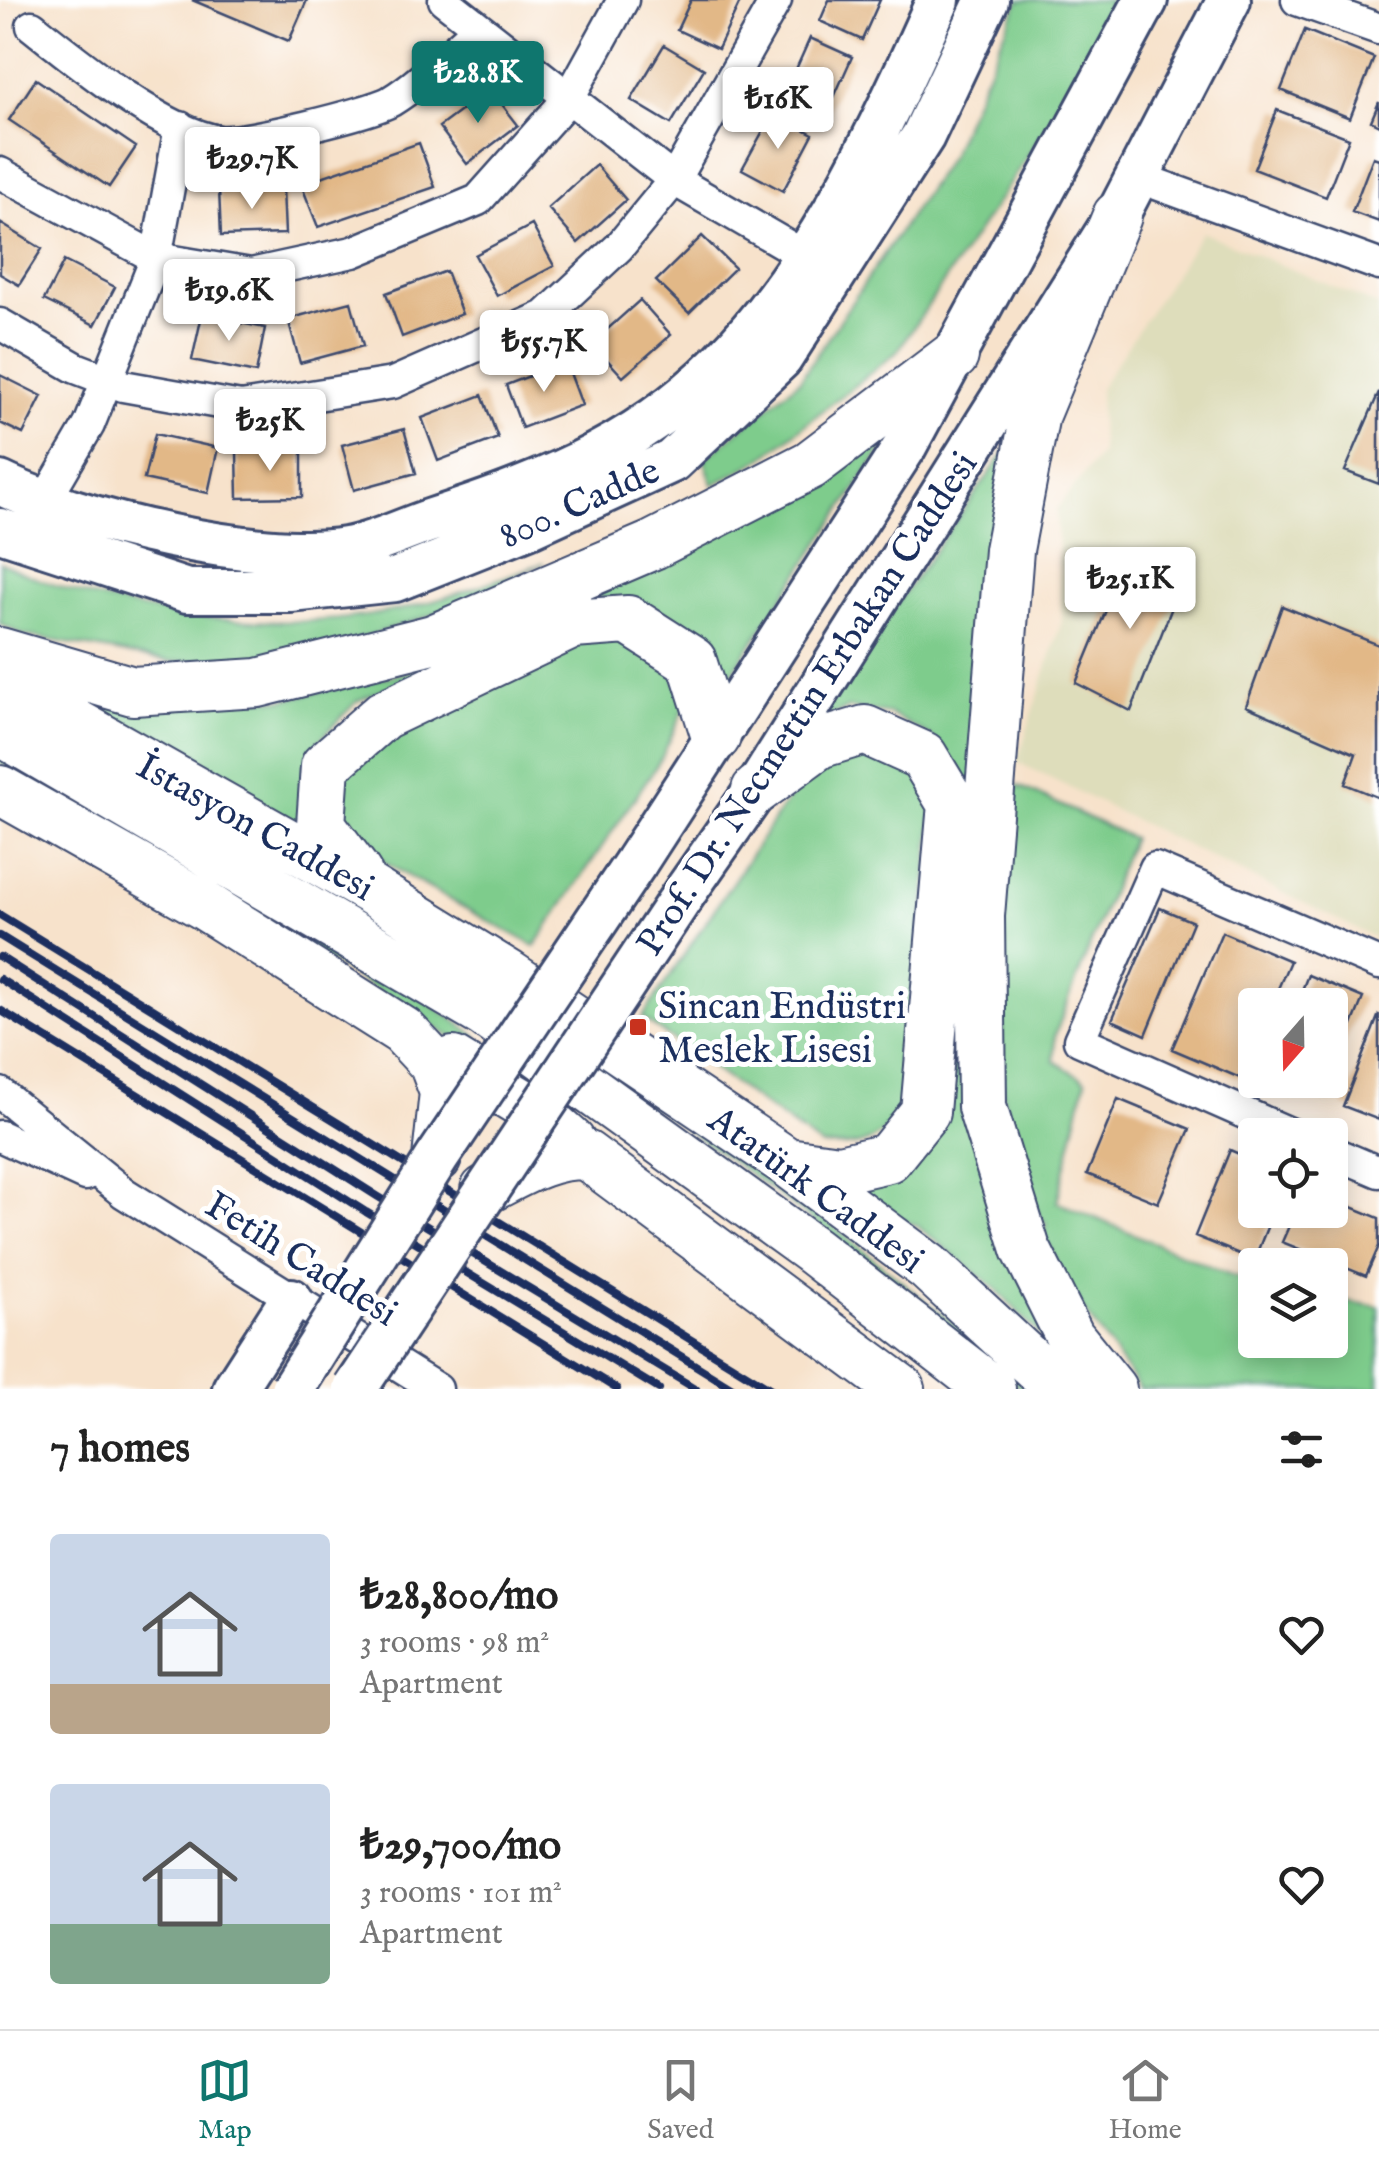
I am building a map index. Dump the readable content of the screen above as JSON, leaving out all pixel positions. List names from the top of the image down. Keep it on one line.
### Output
{"streets":{"main road":["800. Cadde","Prof. Dr. Necmettin Erbakan Caddesi","İstasyon Caddesi","Atatürk Caddesi"],"street":["Fetih Caddesi"]},"crossings":[["İstasyon Caddesi","Atatürk Caddesi"]],"places":{"transit":["Sincan Endüstri Meslek Lisesi"]},"north":"bottom","page":{"price":["₺28.8K","₺16K","₺29.7K","₺19.6K","₺55.7K","₺25K","₺25.1K"],"heading":"7 homes","list":[{"name":"₺28,800/mo","note":"3 rooms · 98 m² · Apartment"},{"name":"₺29,700/mo","note":"3 rooms · 101 m² · Apartment"}],"tabs":["Map","Saved","Home"]}}
